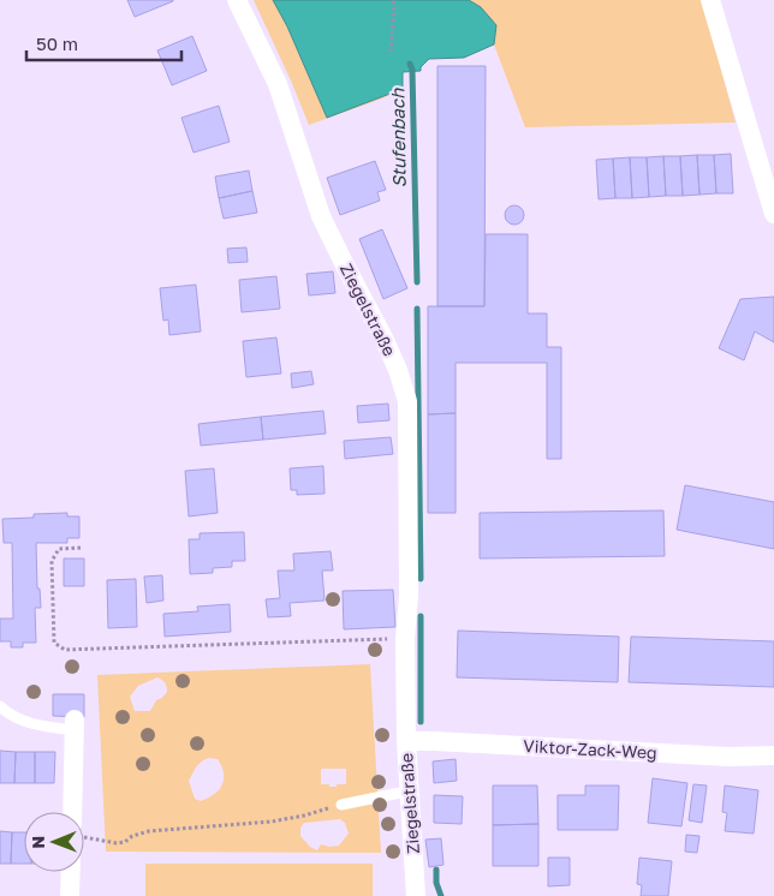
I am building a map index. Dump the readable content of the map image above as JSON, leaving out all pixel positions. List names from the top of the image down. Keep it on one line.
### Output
{"streets":{"street":["Ziegelstraße","Viktor-Zack-Weg"]},"crossings":[["Ziegelstraße","Viktor-Zack-Weg"]],"water":["Stufenbach"],"scale_bar":"50 m","north":"left"}
